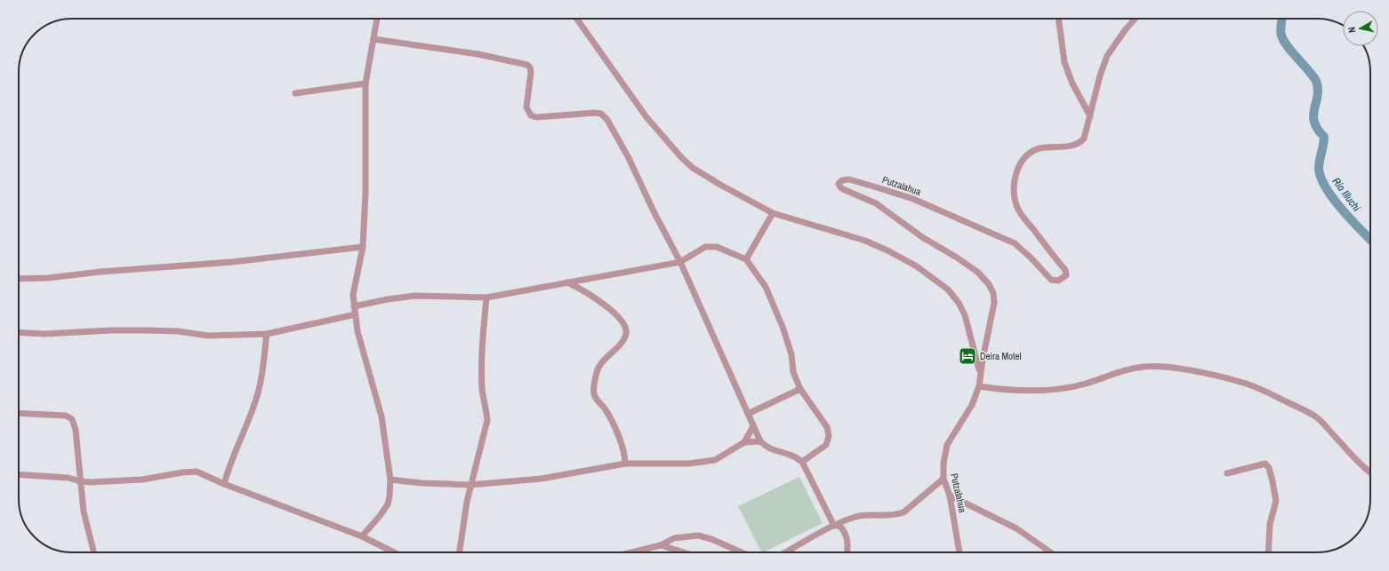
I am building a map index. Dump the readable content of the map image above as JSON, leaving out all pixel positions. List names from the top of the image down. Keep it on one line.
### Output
{"streets":{"street":["Putzalahua"]},"water":["Río Illuchi"],"places":{"hotel":["Deira Motel"]},"north":"left"}
